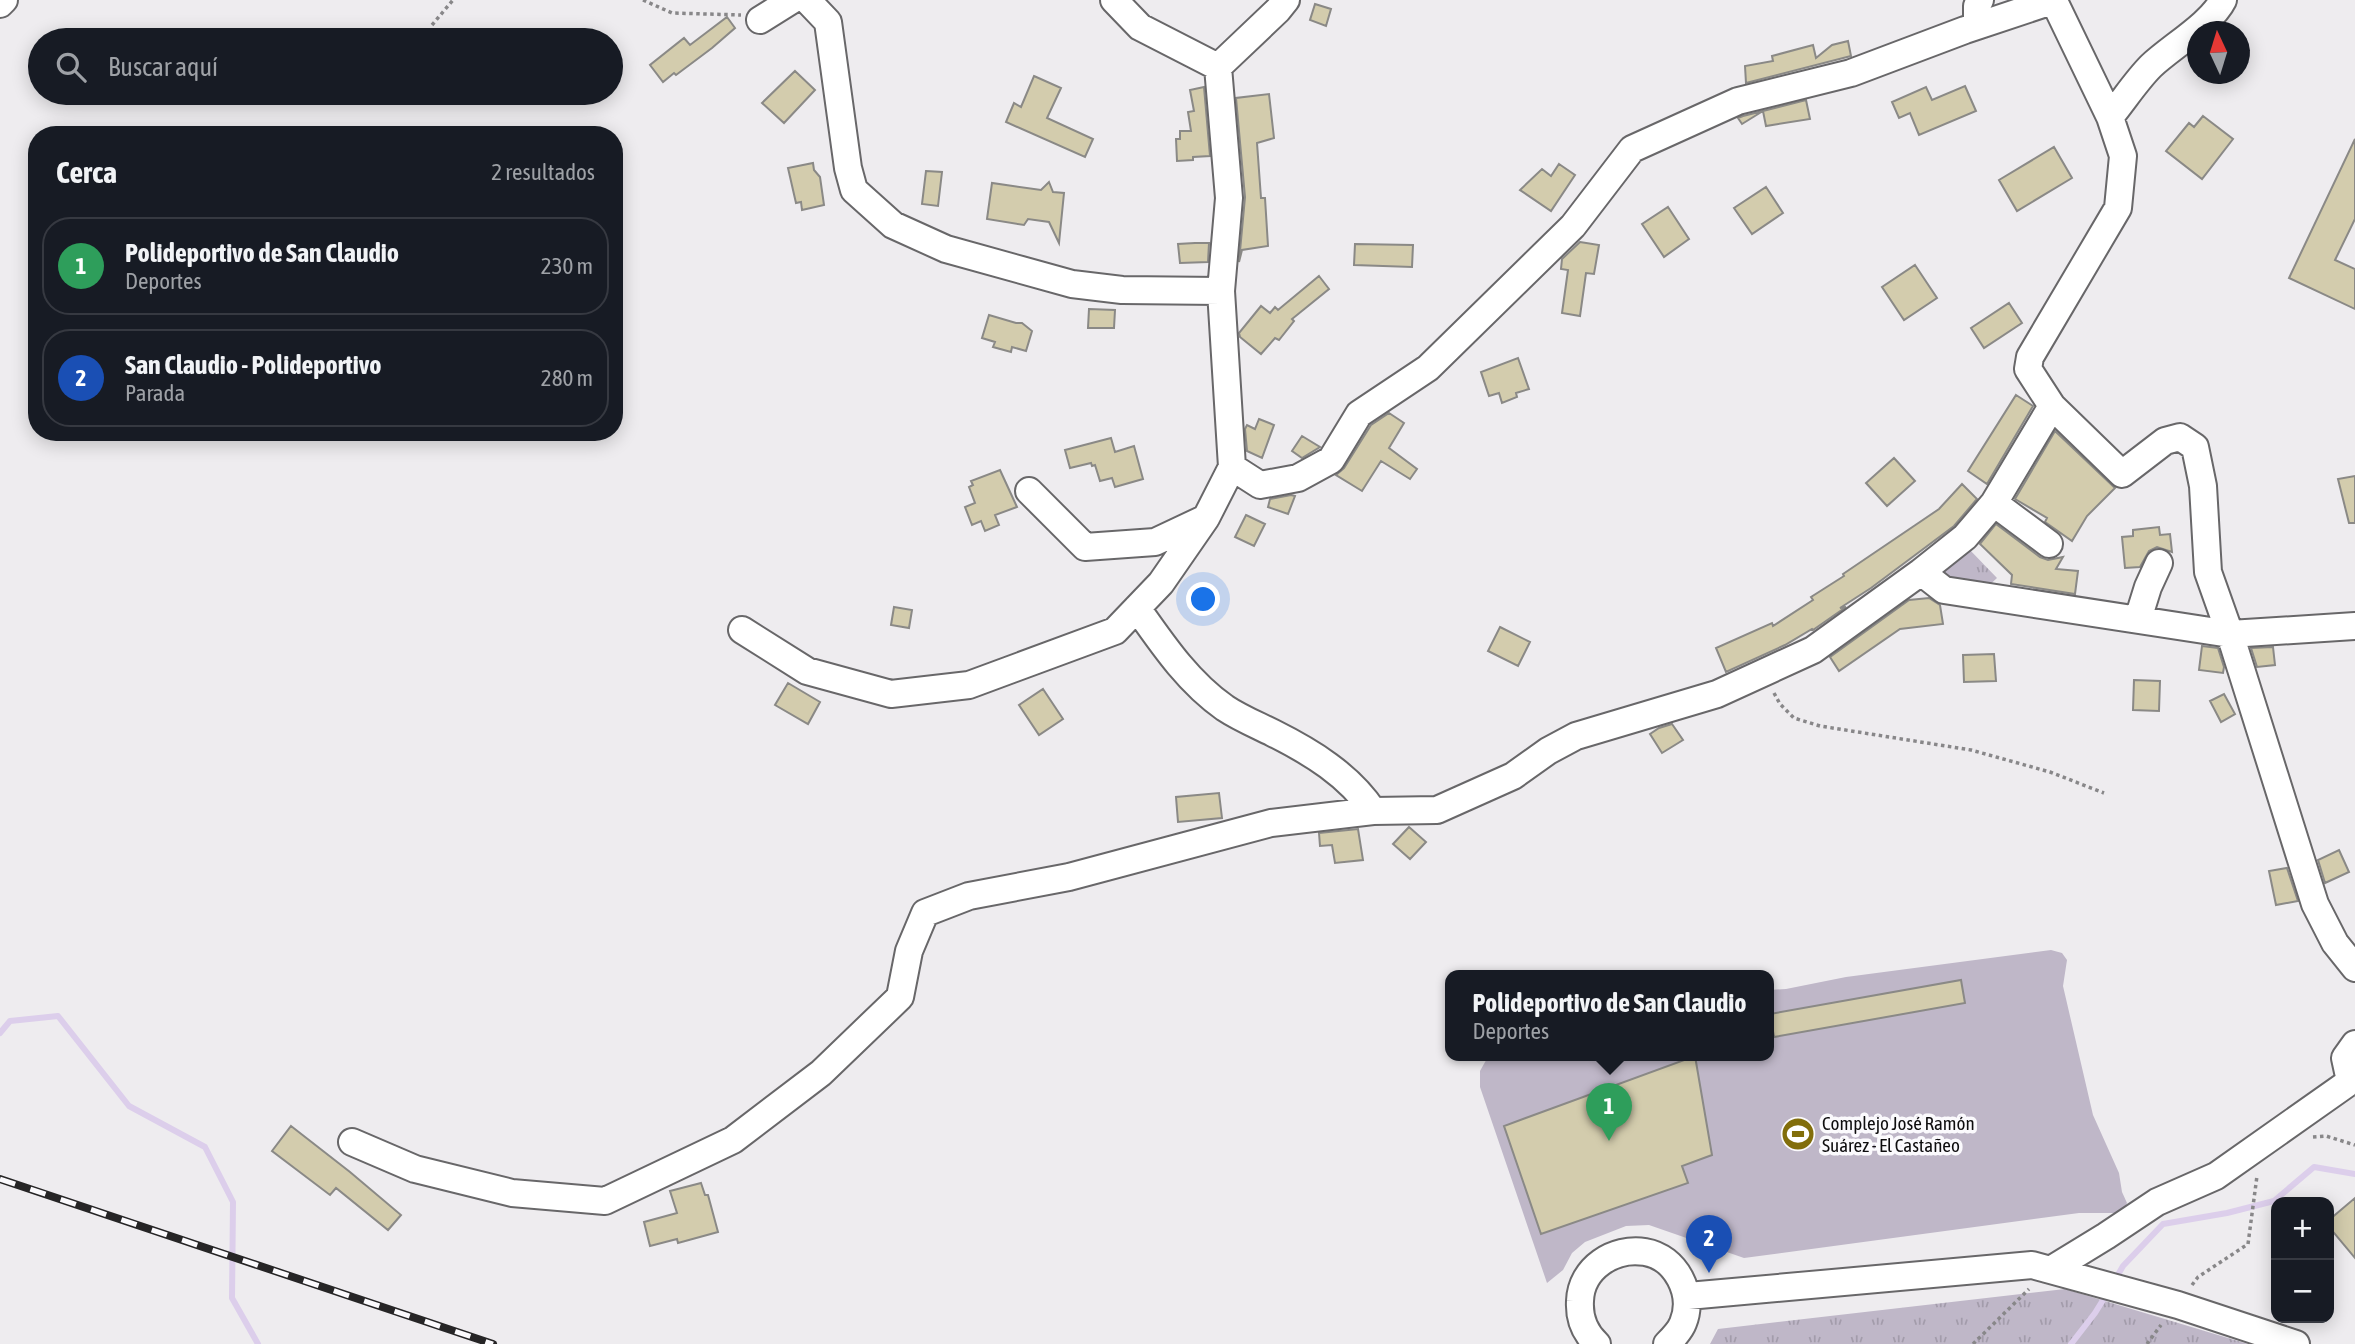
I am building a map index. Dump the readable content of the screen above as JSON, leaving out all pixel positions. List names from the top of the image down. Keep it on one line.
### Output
{"places":{"sports":["Complejo José Ramón Suárez - El Castañeo"]},"north":"top","page":{"search":"Buscar aquí","heading":["Cerca","2 resultados"],"list":[{"mark":"1","name":"Polideportivo de San Claudio","note":"Deportes","value":"230 m"},{"mark":"2","name":"San Claudio - Polideportivo","note":"Parada","value":"280 m"}],"popup":["Polideportivo de San Claudio","Deportes"],"pins":["1","2"],"map_buttons":["+","−"]}}
